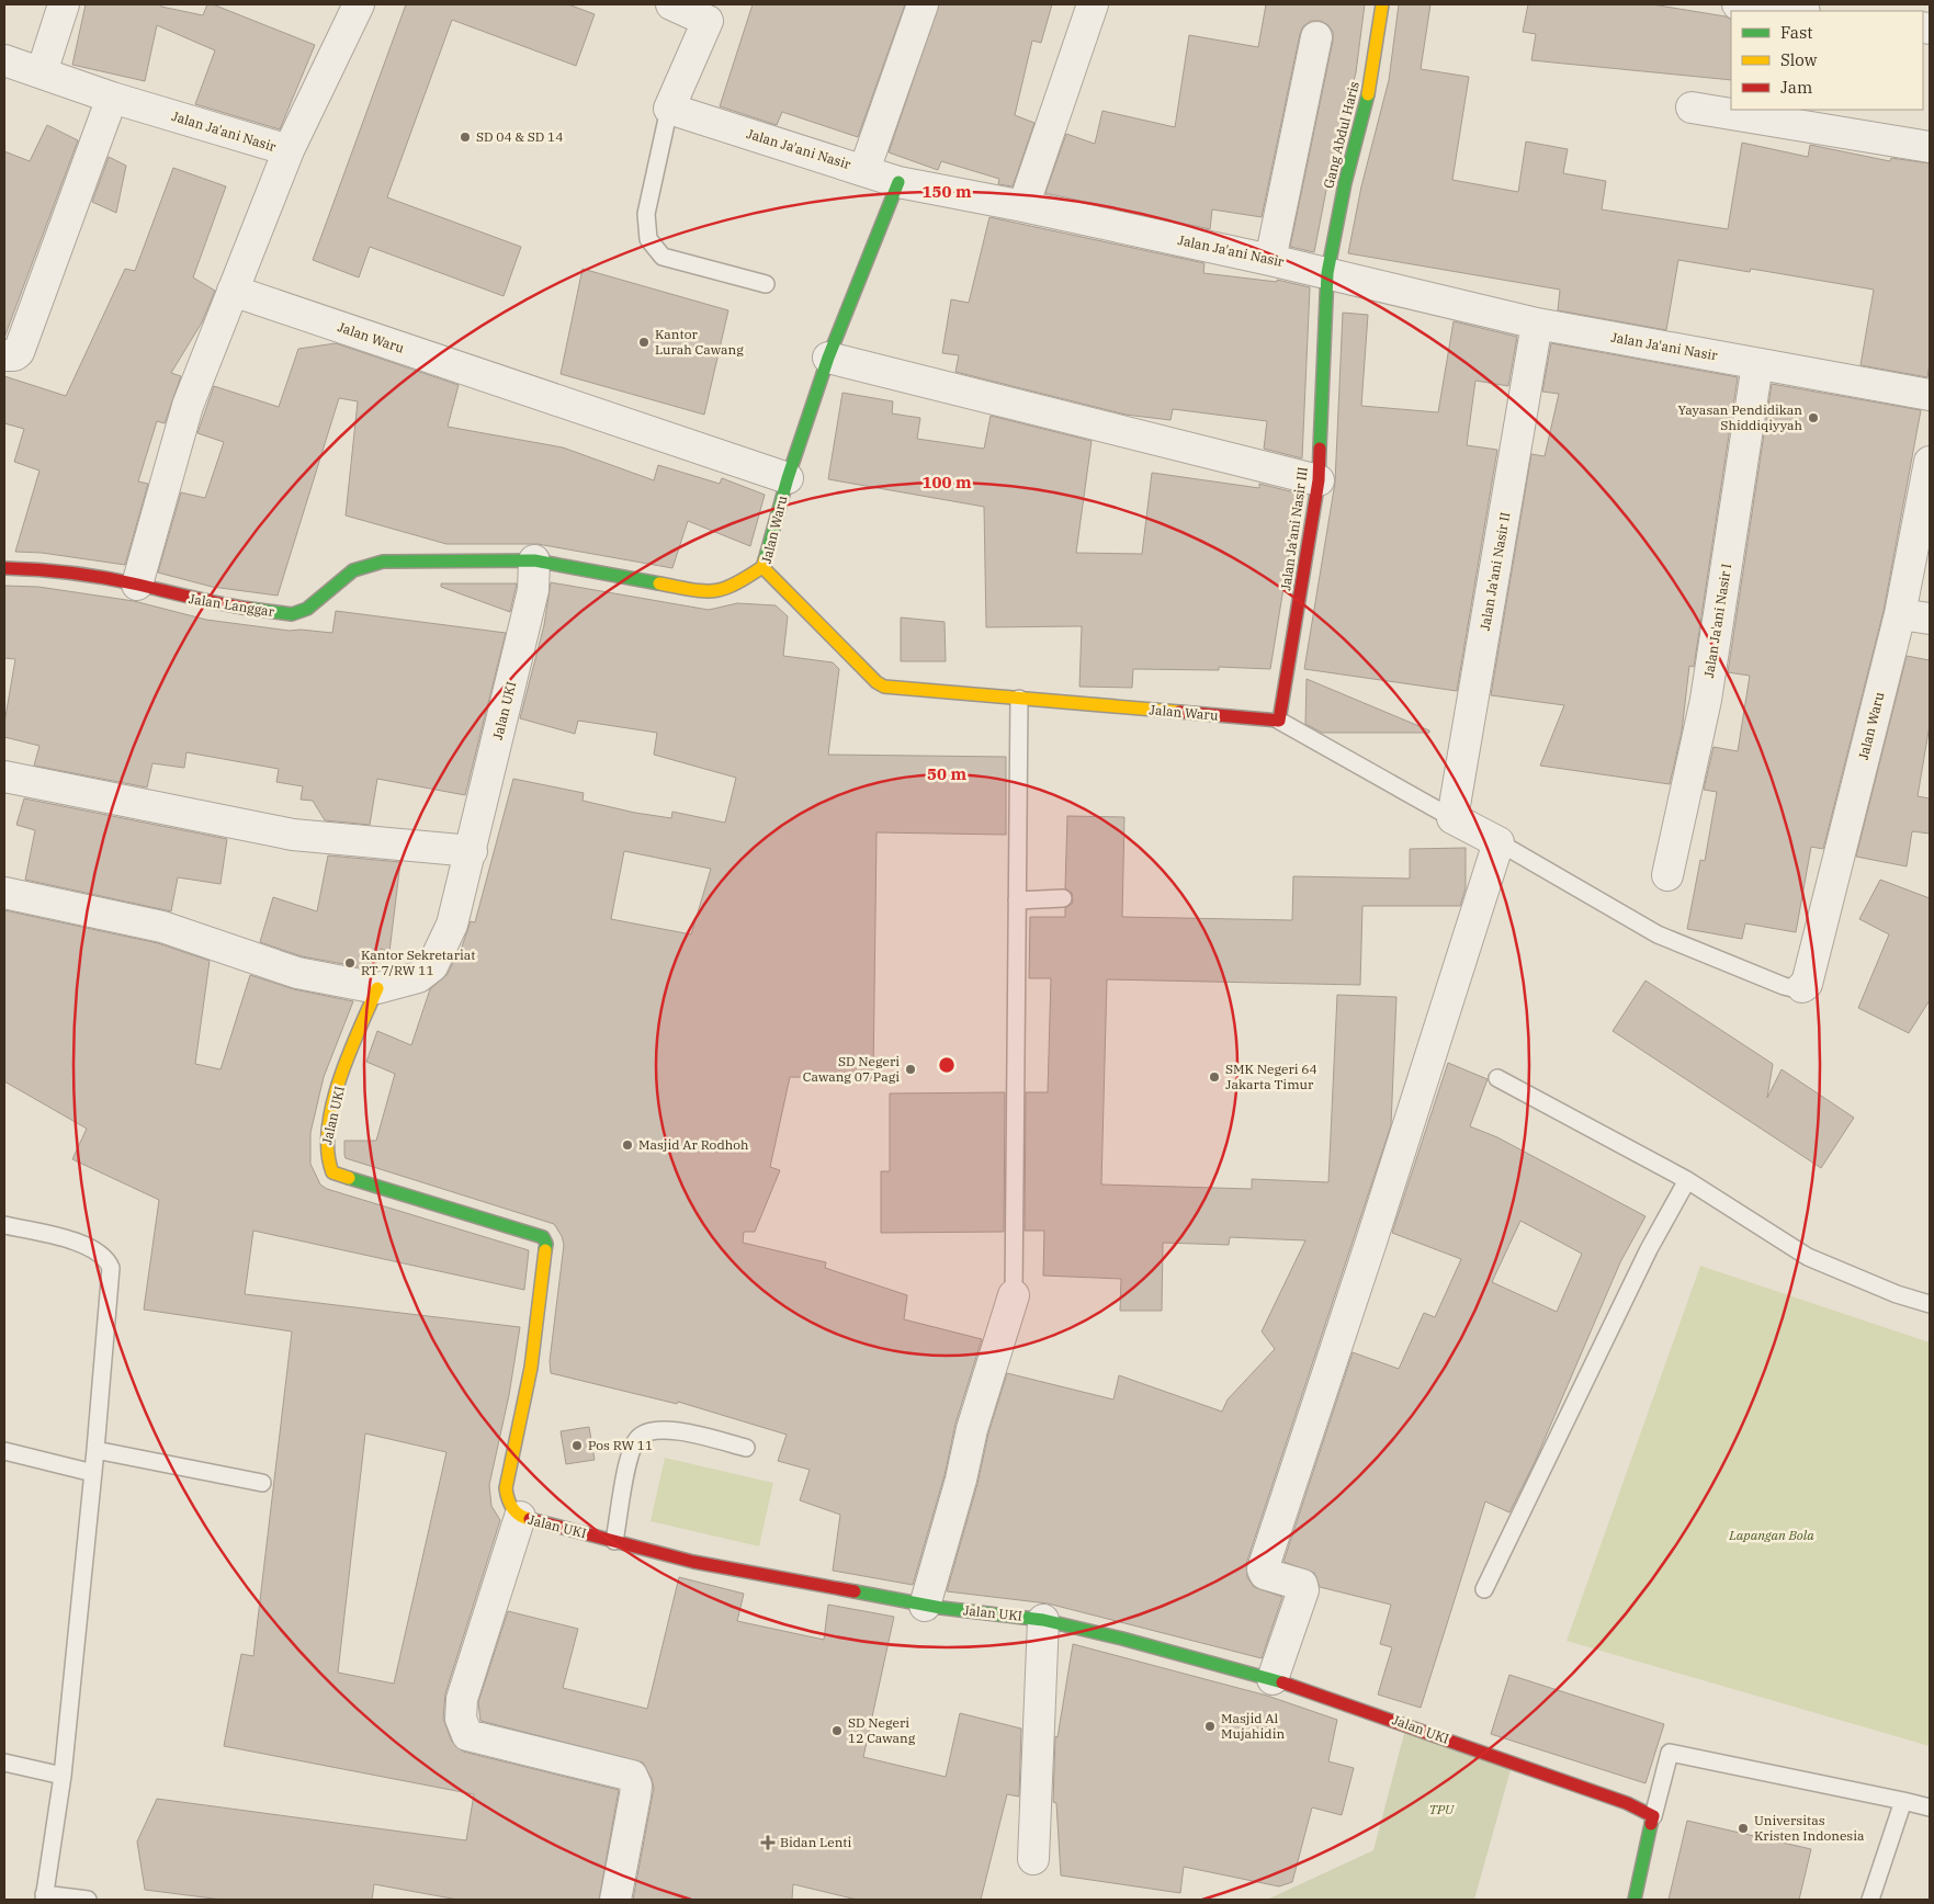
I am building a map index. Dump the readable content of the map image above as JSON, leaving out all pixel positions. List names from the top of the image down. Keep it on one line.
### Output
{"streets":{"street":["Jalan Ja'ani Nasir","Gang Abdul Haris","Jalan Waru","Jalan Ja'ani Nasir III","Jalan Ja'ani Nasir II","Jalan Langgar","Jalan Ja'ani Nasir I","Jalan UKI"]},"crossings":[["Jalan Ja'ani Nasir","Gang Abdul Haris"],["Jalan Ja'ani Nasir","Jalan Ja'ani Nasir III"],["Jalan Ja'ani Nasir","Jalan Ja'ani Nasir II"],["Jalan Ja'ani Nasir","Jalan Ja'ani Nasir I"],["Gang Abdul Haris","Jalan Ja'ani Nasir III"],["Jalan Waru","Jalan Ja'ani Nasir III"],["Jalan Waru","Jalan Langgar"],["Jalan Langgar","Jalan UKI"]],"parks":["Lapangan Bola","TPU"],"places":{"other":["SD 04 & SD 14","Kantor Lurah Cawang","Yayasan Pendidikan Shiddiqiyyah","Kantor Sekretariat RT 7/RW 11","SD Negeri Cawang 07 Pagi","SMK Negeri 64 Jakarta Timur","Masjid Ar Rodhoh","Pos RW 11","Masjid Al Mujahidin","SD Negeri 12 Cawang","Universitas Kristen Indonesia"],"health":["Bidan Lenti"]},"legend":["Fast","Slow","Jam"],"rings":["150 m","100 m","50 m"]}
